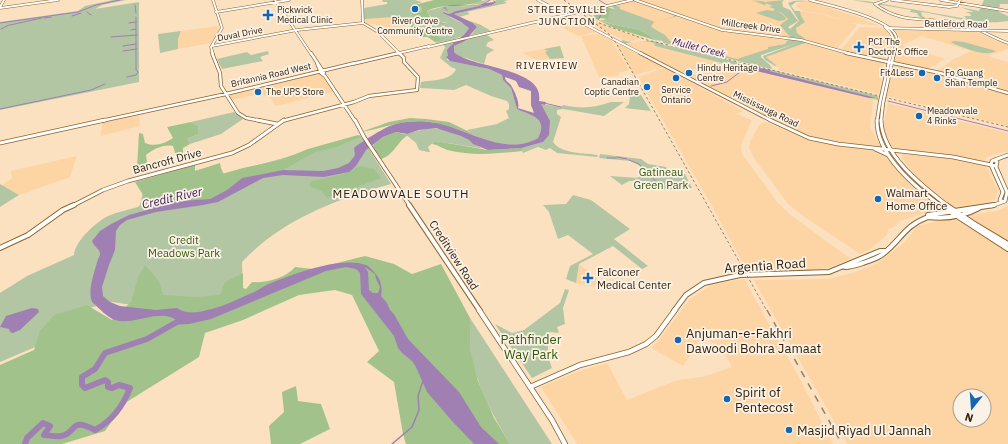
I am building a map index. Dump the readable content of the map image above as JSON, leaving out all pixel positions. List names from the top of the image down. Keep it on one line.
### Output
{"streets":{"main road":["Battleford Road","Millcreek Drive","Duval Drive","Britannia Road West","Mississauga Road","Bancroft Drive","Creditview Road","Argentia Road"]},"crossings":[["Duval Drive","Creditview Road"],["Britannia Road West","Mississauga Road"],["Britannia Road West","Bancroft Drive"],["Britannia Road West","Creditview Road"],["Bancroft Drive","Creditview Road"],["Creditview Road","Argentia Road"]],"districts":["STREETSVILLE JUNCTION","RIVERVIEW","MEADOWVALE SOUTH"],"water":["Mullet Creek","Credit River"],"parks":["Gatineau Green Park","Credit Meadows Park","Pathfinder Way Park"],"places":{"other":["River Grove Community Centre","Hindu Heritage Centre","Fit4Less","Service Ontario","Fo Guang Shan Temple","Canadian Coptic Centre","The UPS Store","Meadowvale 4 Rinks","Walmart Home Office","Anjuman-e-Fakhri Dawoodi Bohra Jamaat","Spirit of Pentecost","Masjid Riyad Ul Jannah"],"health":["Pickwick Medical Clinic","PCI The Doctor's Office","Falconer Medical Center"]},"north":"bottom"}
